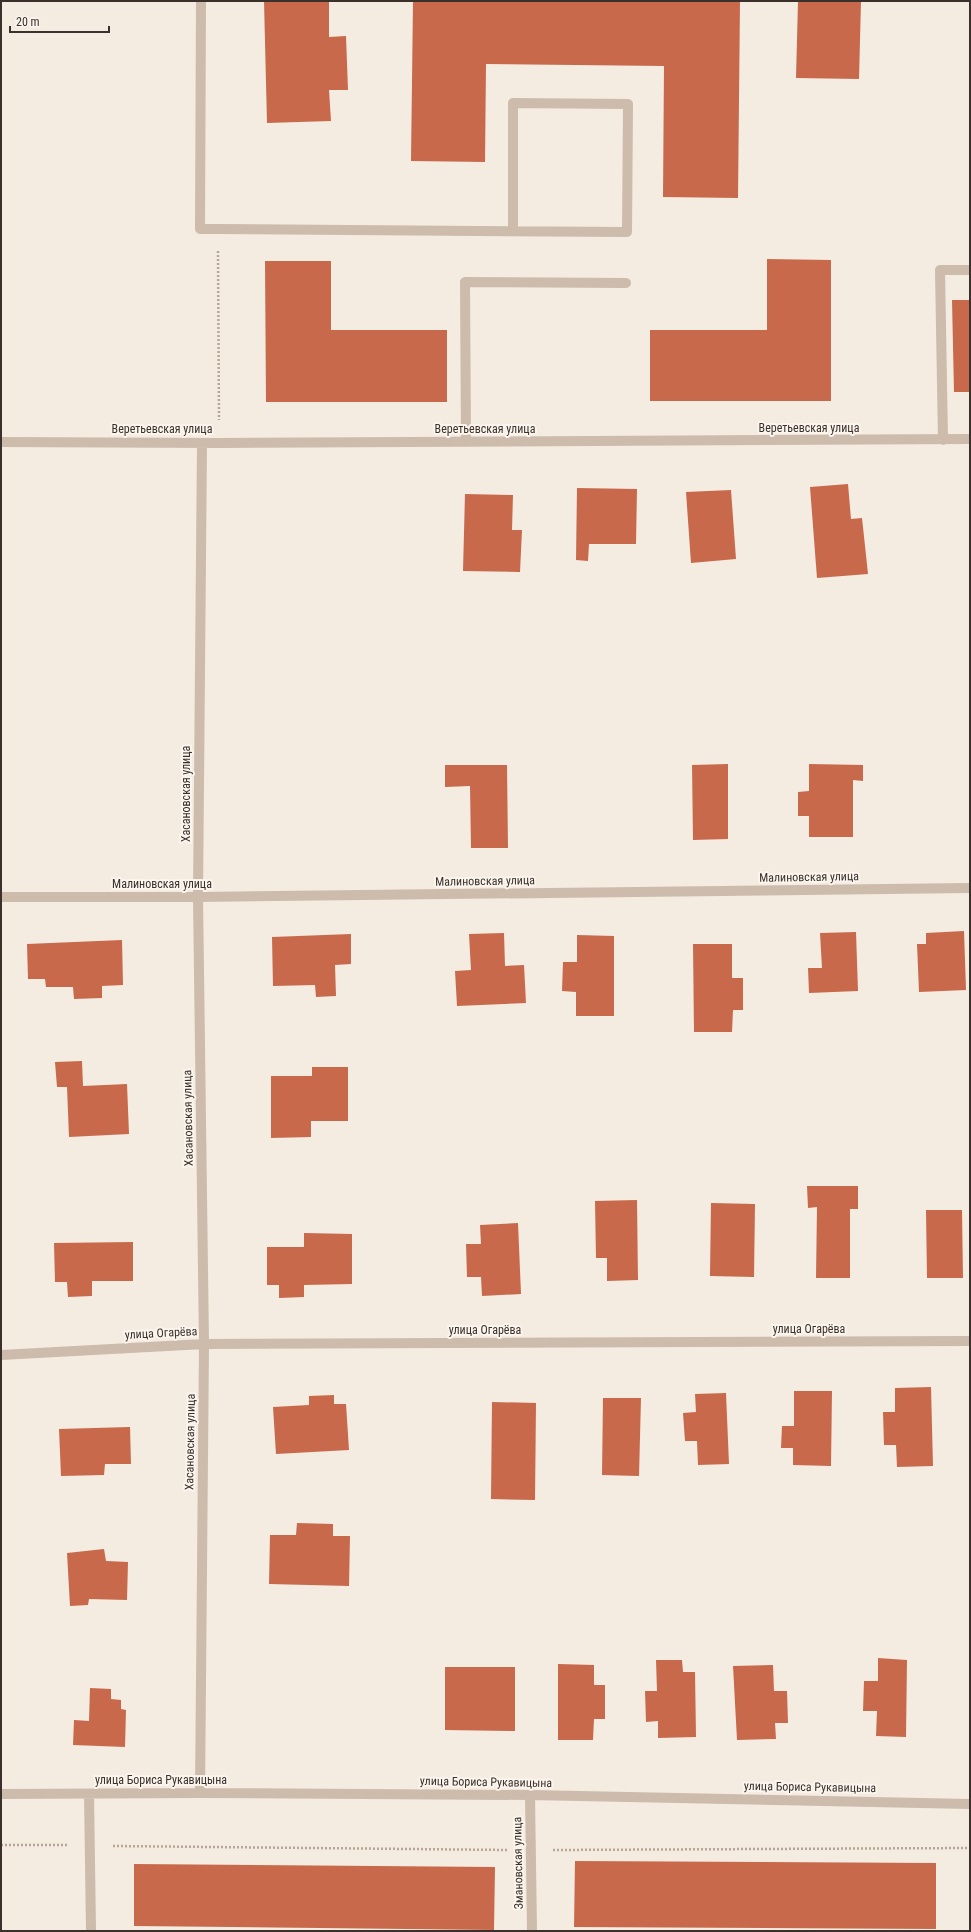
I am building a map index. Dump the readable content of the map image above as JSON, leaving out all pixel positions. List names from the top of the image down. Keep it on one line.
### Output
{"streets":{"street":["Веретьевская улица","Хасановская улица","Малиновская улица","улица Огарёва","улица Бориса Рукавицына","Змановская улица"]},"crossings":[["Веретьевская улица","Хасановская улица"],["Хасановская улица","Малиновская улица"],["Хасановская улица","улица Огарёва"],["Хасановская улица","улица Бориса Рукавицына"],["улица Бориса Рукавицына","Змановская улица"]],"scale_bar":"20 m"}
